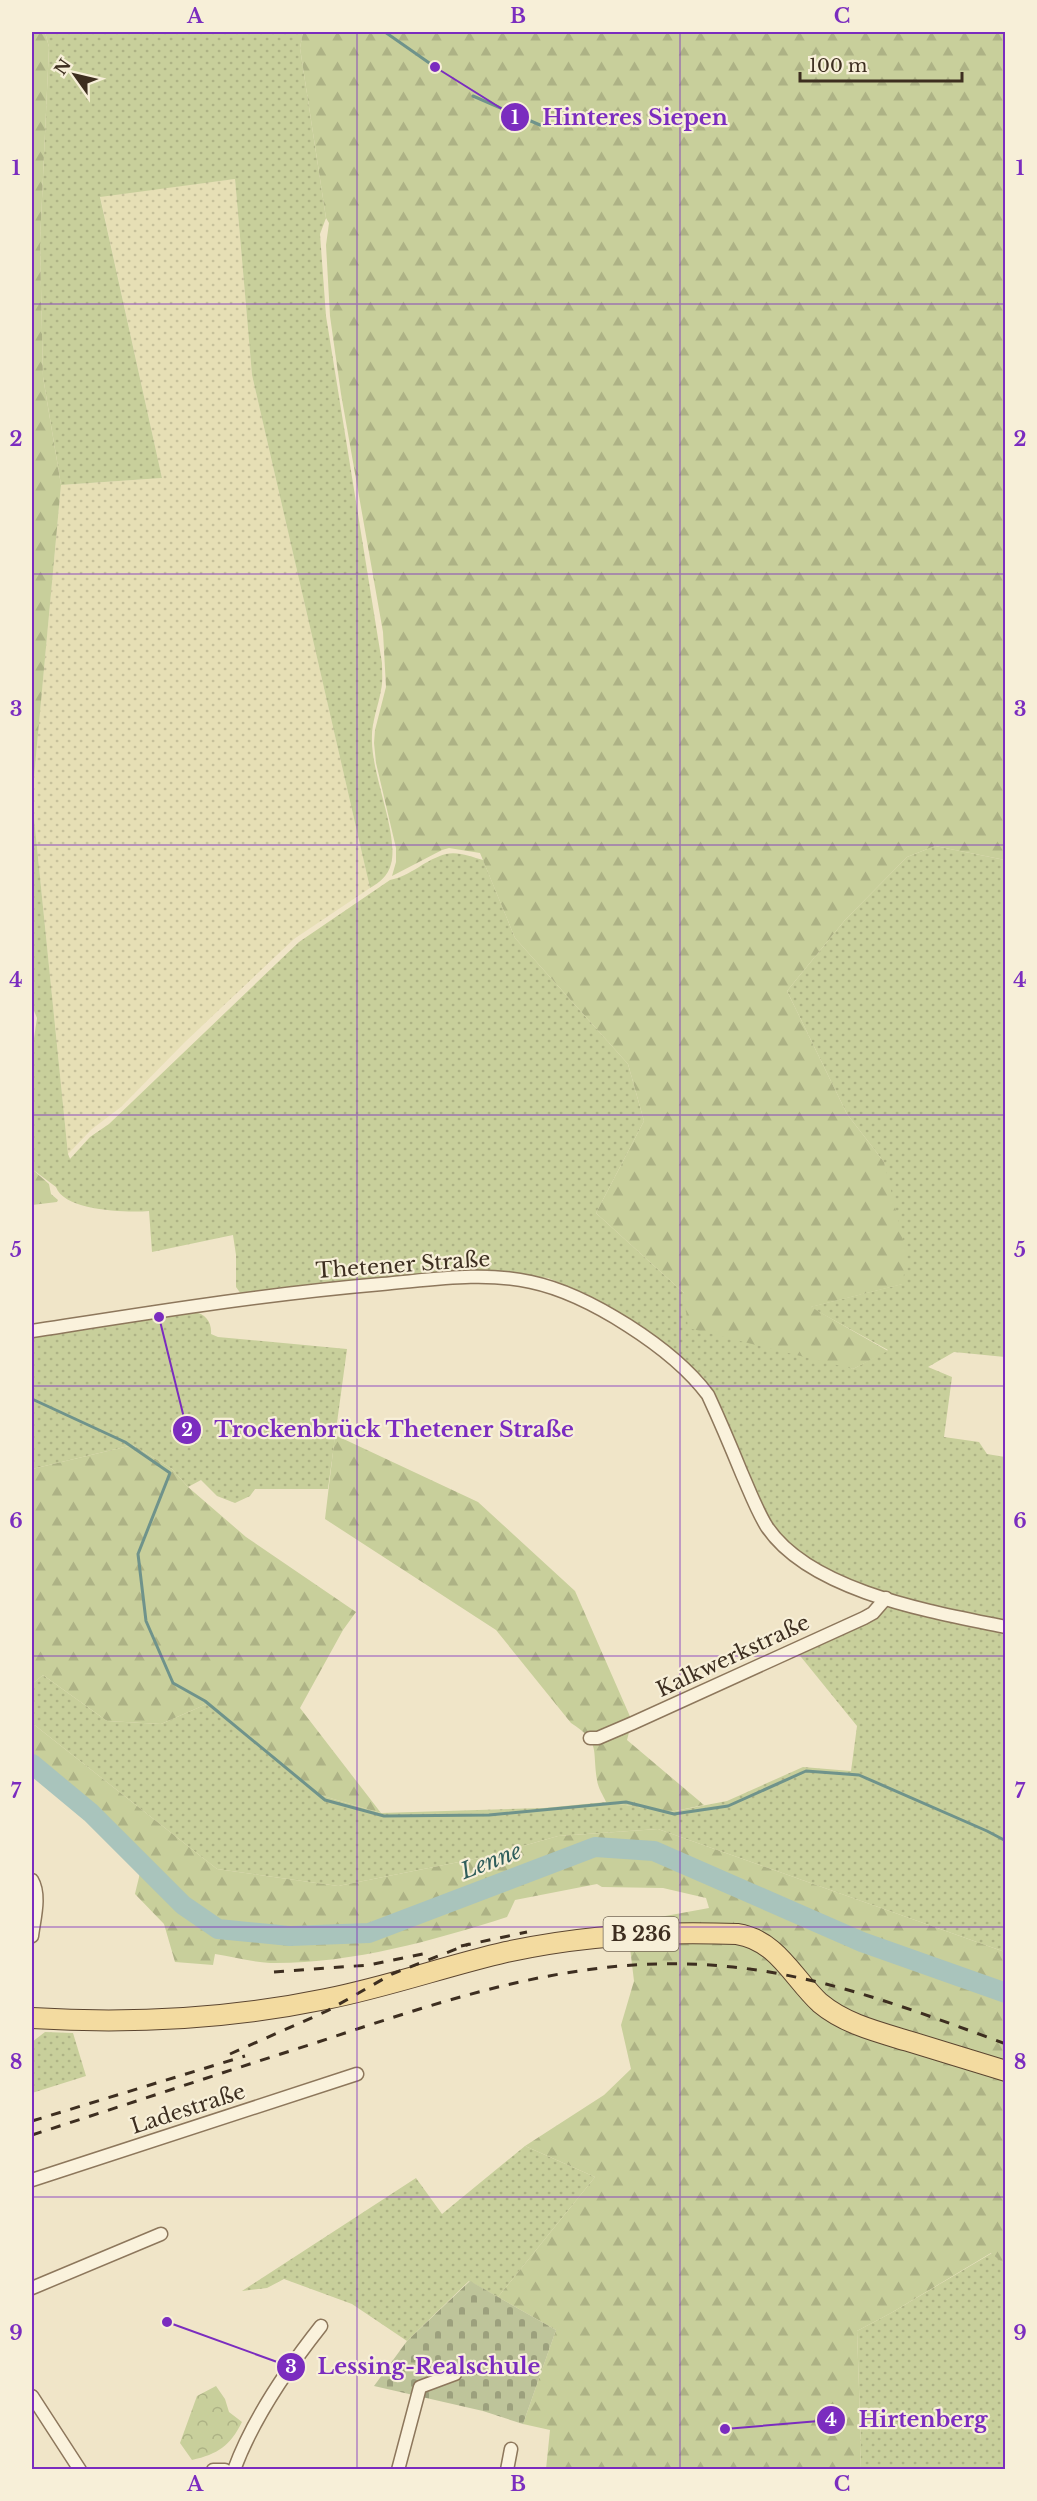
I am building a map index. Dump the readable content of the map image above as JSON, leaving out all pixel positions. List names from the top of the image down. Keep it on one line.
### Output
{"streets":{"main road":["B 236"],"street":["Thetener Straße","Kalkwerkstraße","Ladestraße"]},"crossings":[["Thetener Straße","Kalkwerkstraße"]],"water":["Lenne"],"places":["Hinteres Siepen","Trockenbrück Thetener Straße","Lessing-Realschule","Hirtenberg"],"scale_bar":"100 m","north":"top left","grid":{"columns":["A","B","C"],"rows":["1","2","3","4","5","6","7","8","9"]}}
